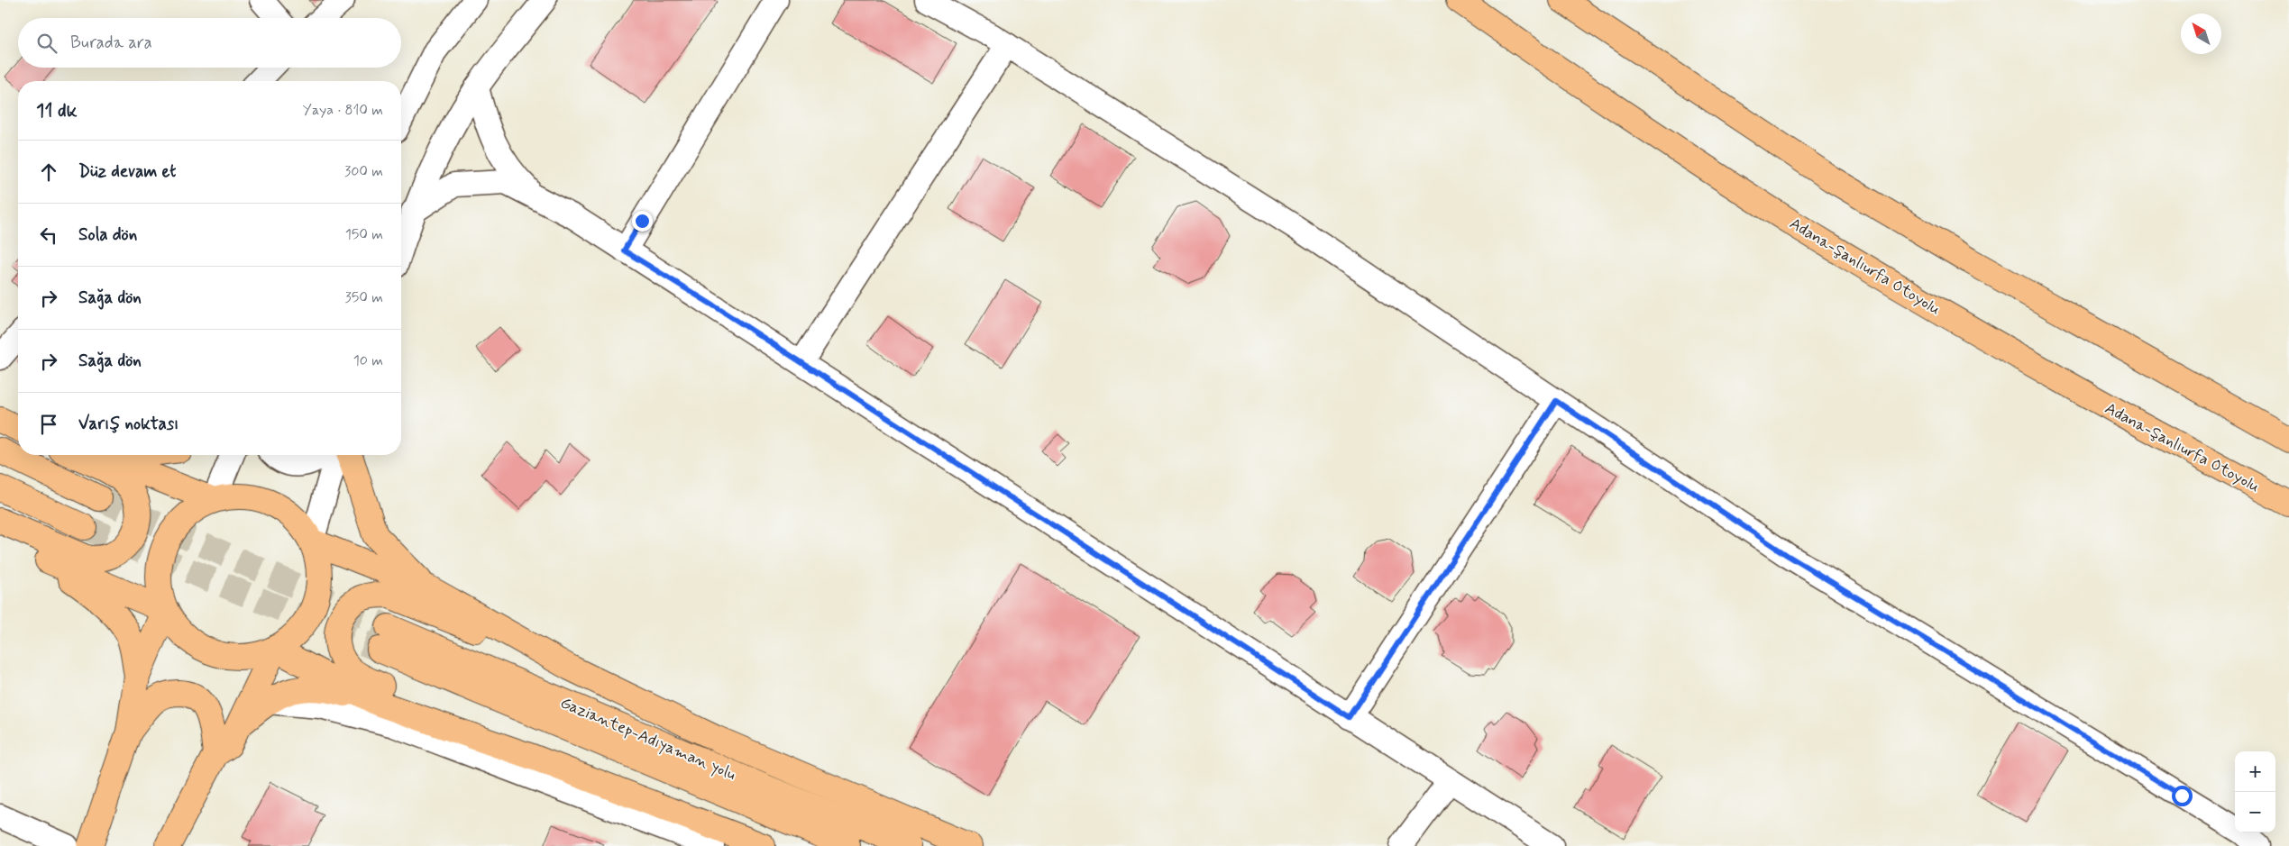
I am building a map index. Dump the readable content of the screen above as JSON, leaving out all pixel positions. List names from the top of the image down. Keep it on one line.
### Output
{"streets":{"main road":["Adana-Şanlıurfa Otoyolu","Gaziantep-Adıyaman yolu"]},"north":"top left","page":{"search":"Burada ara","heading":["11 dk","Yaya · 810 m"],"list":[["Düz devam et","300 m"],["Sola dön","150 m"],["Sağa dön","350 m"],["Sağa dön","10 m"],"Varış noktası"],"map_buttons":["+","−"]}}
